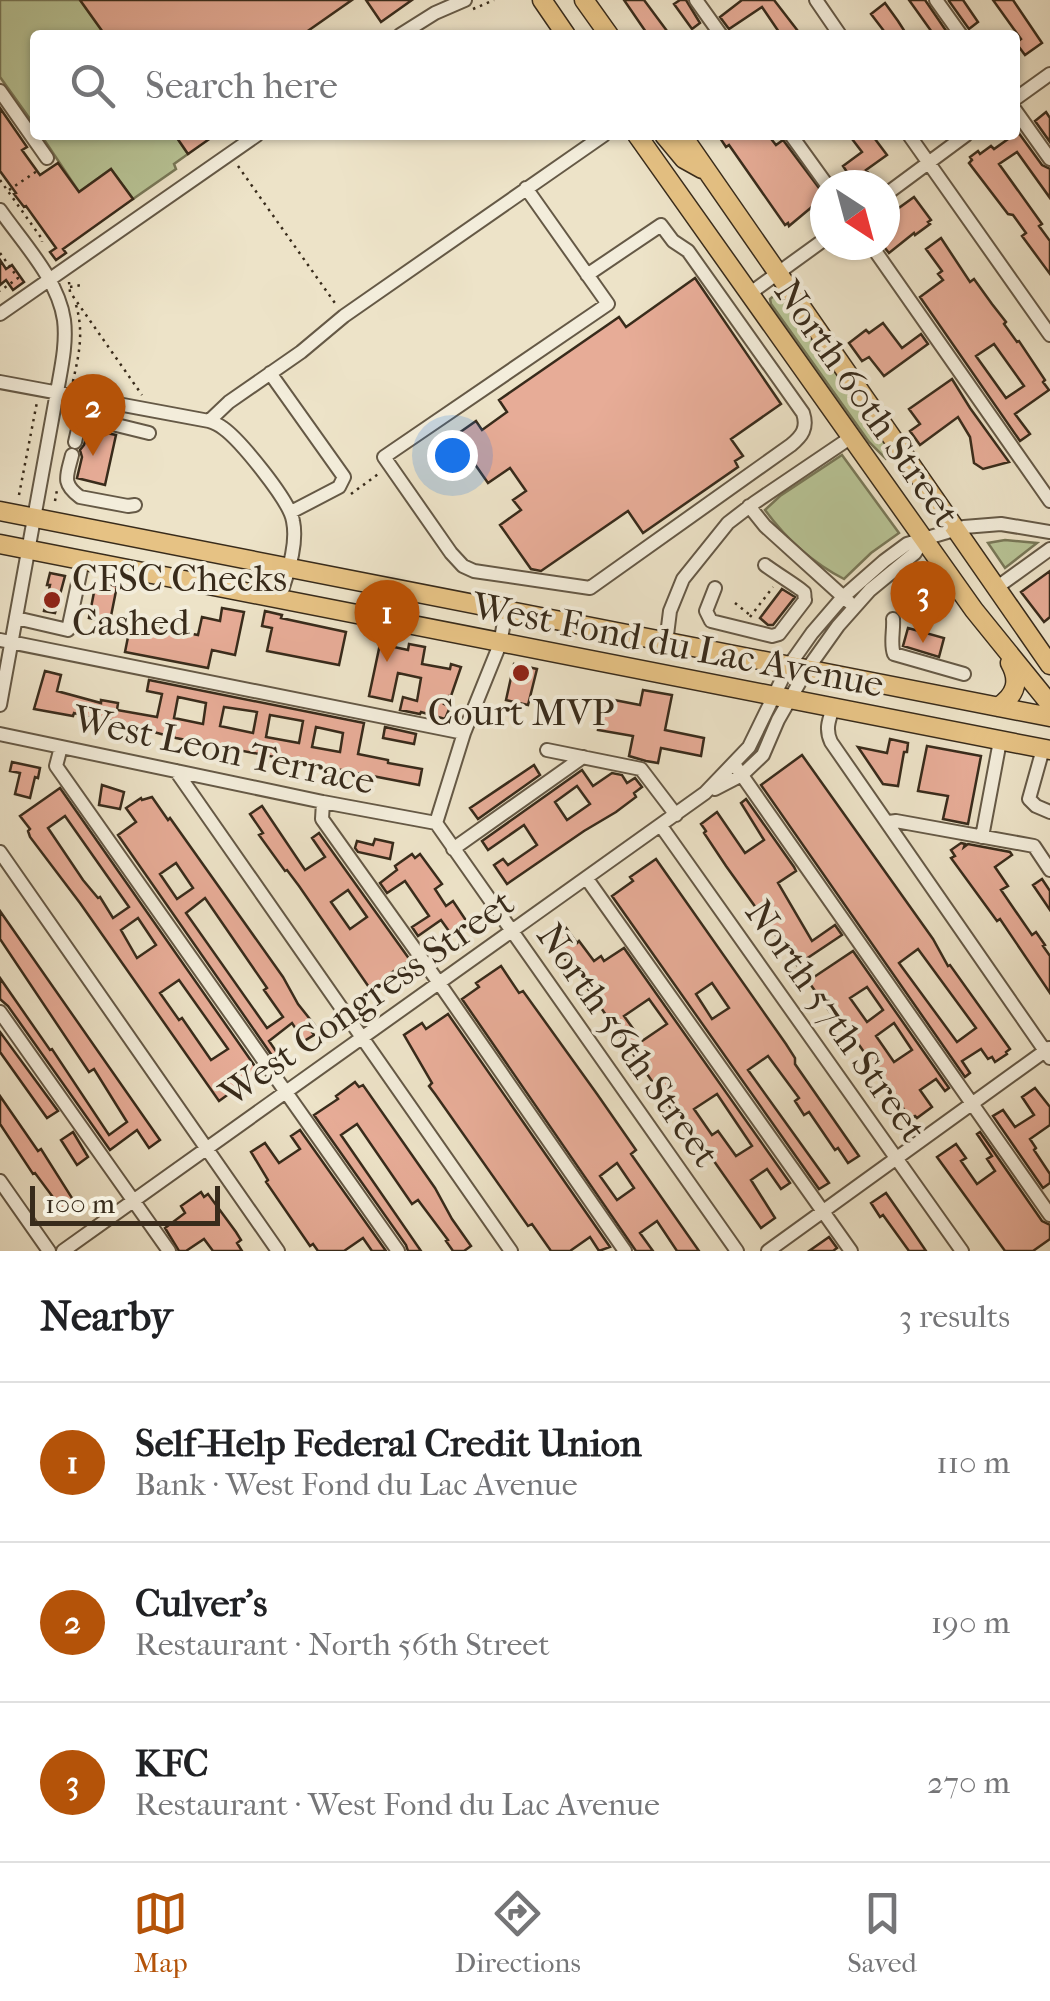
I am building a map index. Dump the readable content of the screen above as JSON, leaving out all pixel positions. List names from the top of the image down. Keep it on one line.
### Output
{"streets":{"main road":["North 60th Street","West Fond du Lac Avenue"],"street":["West Leon Terrace","West Congress Street","North 57th Street","North 56th Street"]},"crossings":[["North 60th Street","West Congress Street"],["West Fond du Lac Avenue","West Congress Street"],["West Leon Terrace","North 56th Street"],["West Congress Street","North 57th Street"],["West Congress Street","North 56th Street"]],"places":["CFSC Checks Cashed","Court MVP"],"scale_bar":"100 m","north":"bottom right","page":{"search":"Search here","pins":["2","3","1"],"scale":"100 m","heading":["Nearby","3 results"],"list":[{"mark":"1","name":"Self-Help Federal Credit Union","note":"Bank · West Fond du Lac Avenue","value":"110 m"},{"mark":"2","name":"Culver's","note":"Restaurant · North 56th Street","value":"190 m"},{"mark":"3","name":"KFC","note":"Restaurant · West Fond du Lac Avenue","value":"270 m"}],"nav":["Map","Directions","Saved"]}}
